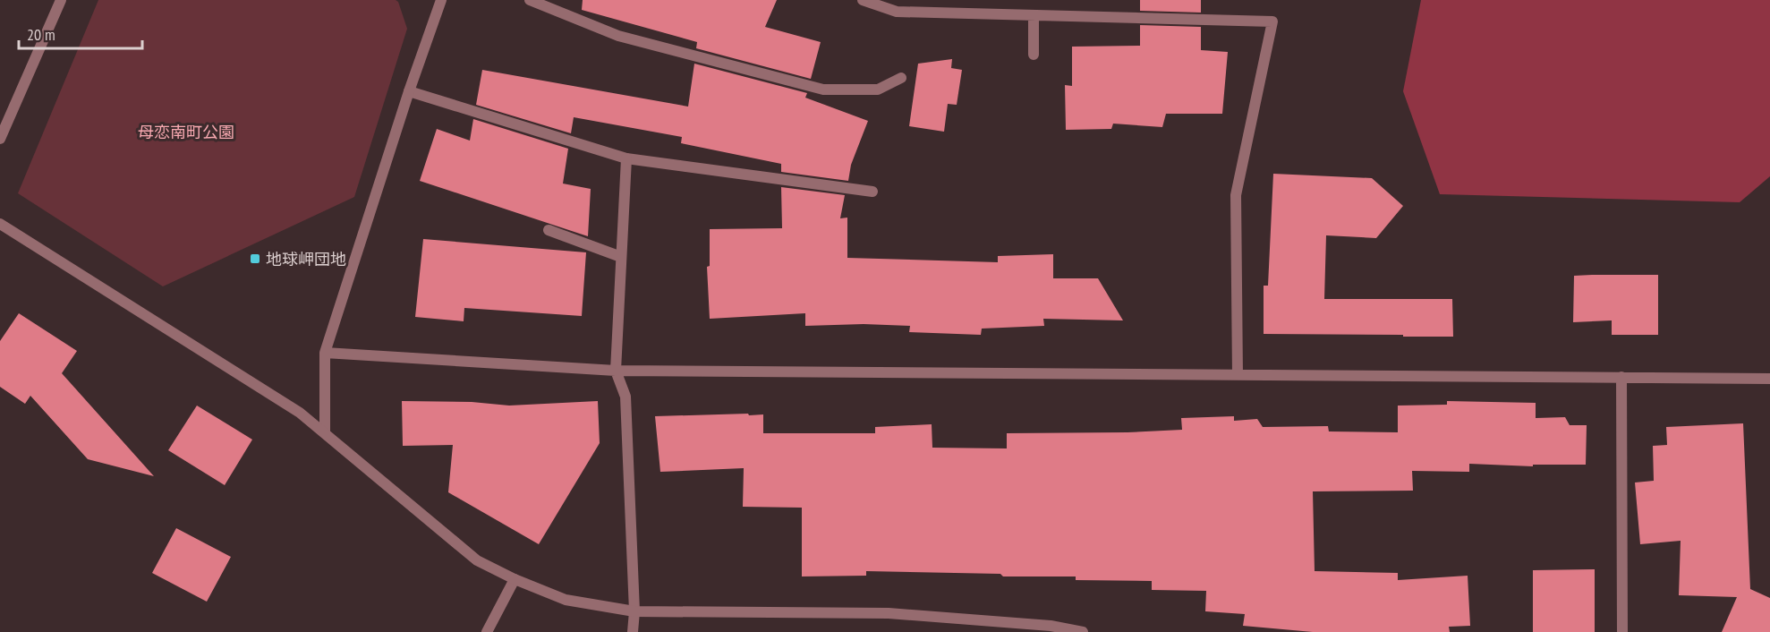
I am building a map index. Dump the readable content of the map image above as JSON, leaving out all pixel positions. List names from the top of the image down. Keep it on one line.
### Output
{"parks":["母恋南町公園"],"places":{"transit":["地球岬団地"]},"scale_bar":"20 m"}
